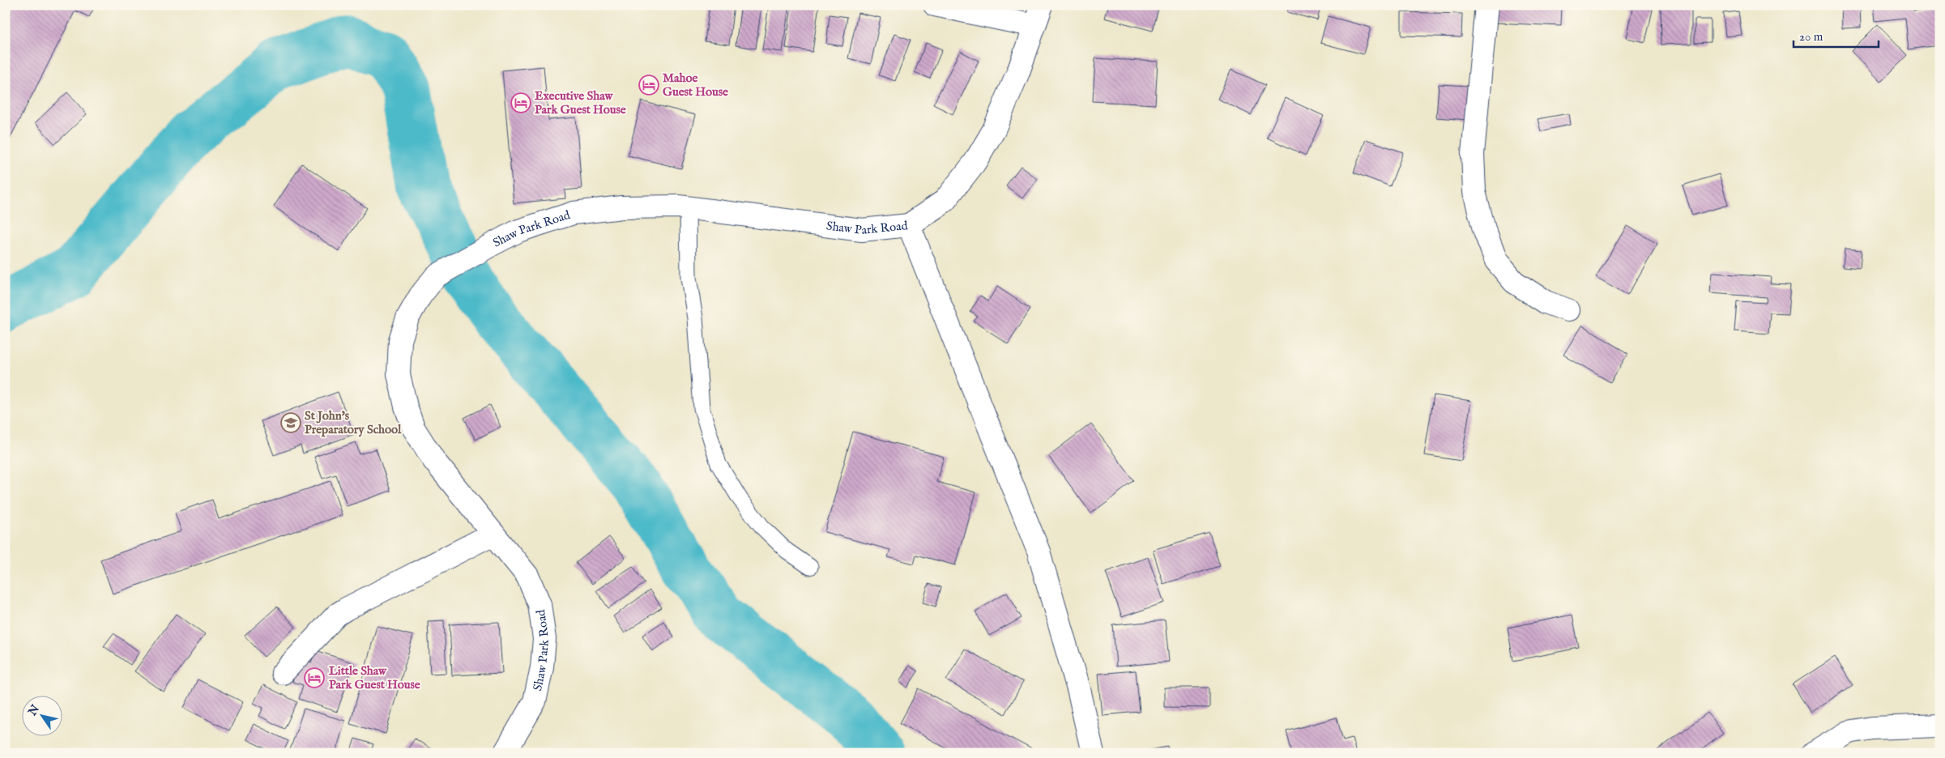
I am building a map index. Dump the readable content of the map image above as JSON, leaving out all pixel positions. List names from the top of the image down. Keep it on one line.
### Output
{"streets":{"street":["Shaw Park Road"]},"places":{"hotel":["Mahoe Guest House","Executive Shaw Park Guest House","Little Shaw Park Guest House"],"school or university":["St John's Preparatory School"]},"scale_bar":"20 m","north":"top left"}
